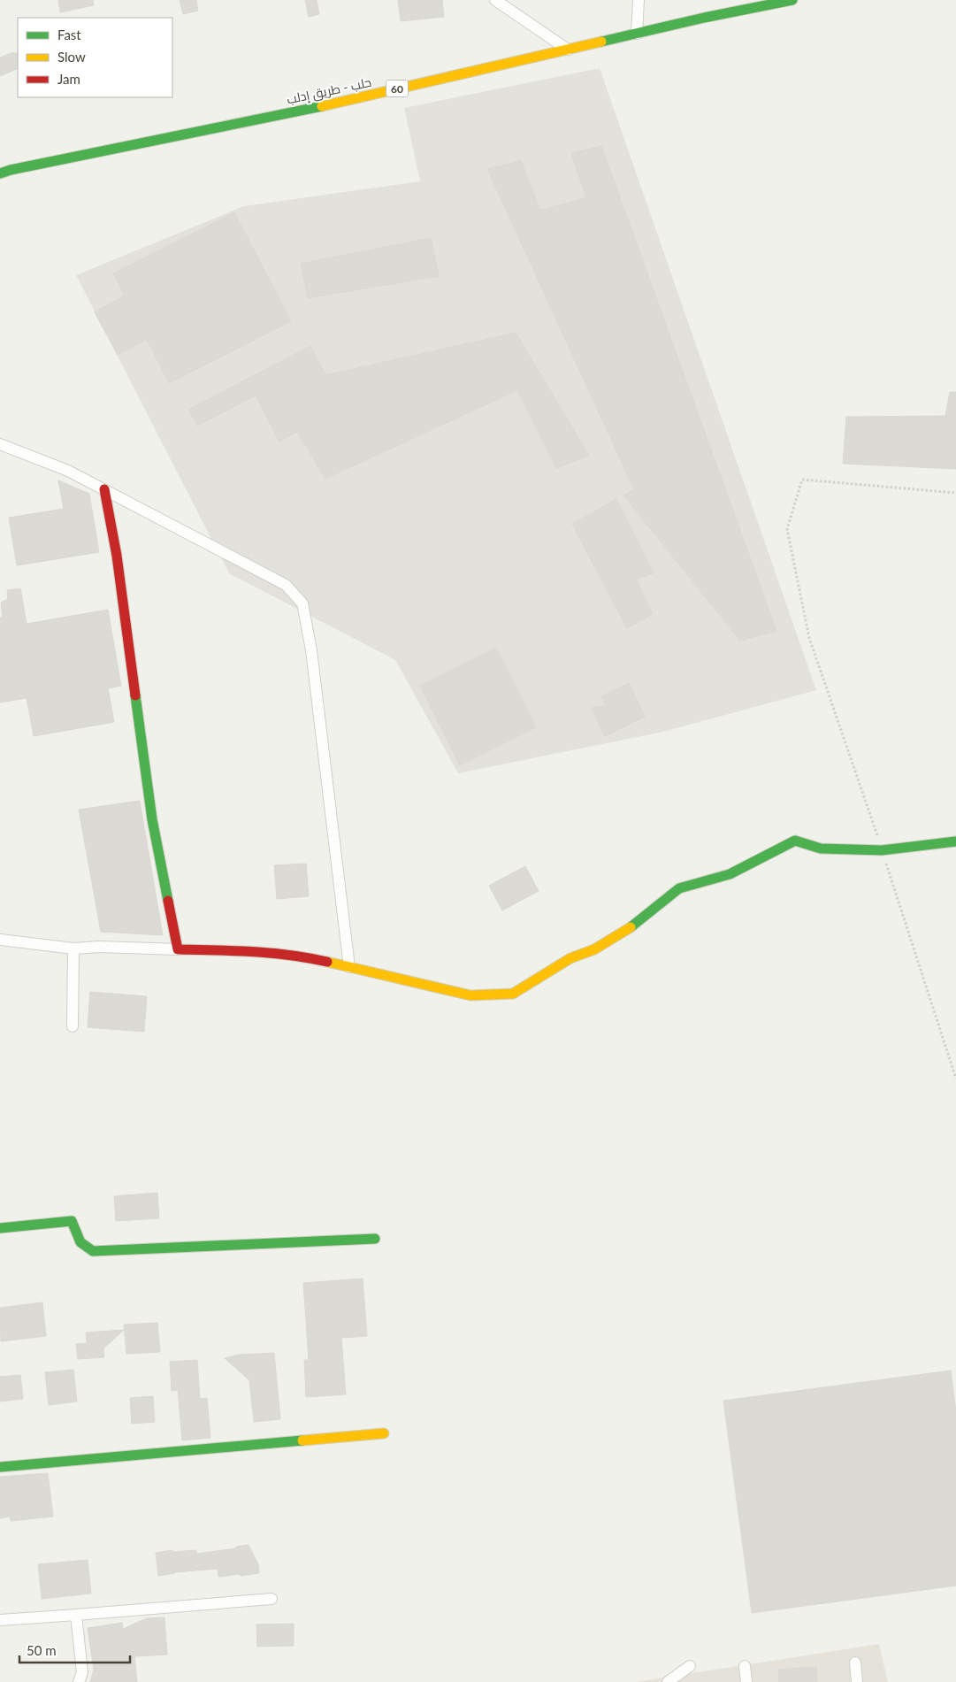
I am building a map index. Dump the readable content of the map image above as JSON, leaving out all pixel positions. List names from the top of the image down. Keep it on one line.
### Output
{"streets":{"main road":["60","حلب - طريق إدلب"]},"legend":["Fast","Slow","Jam"],"scale_bar":"50 m"}
